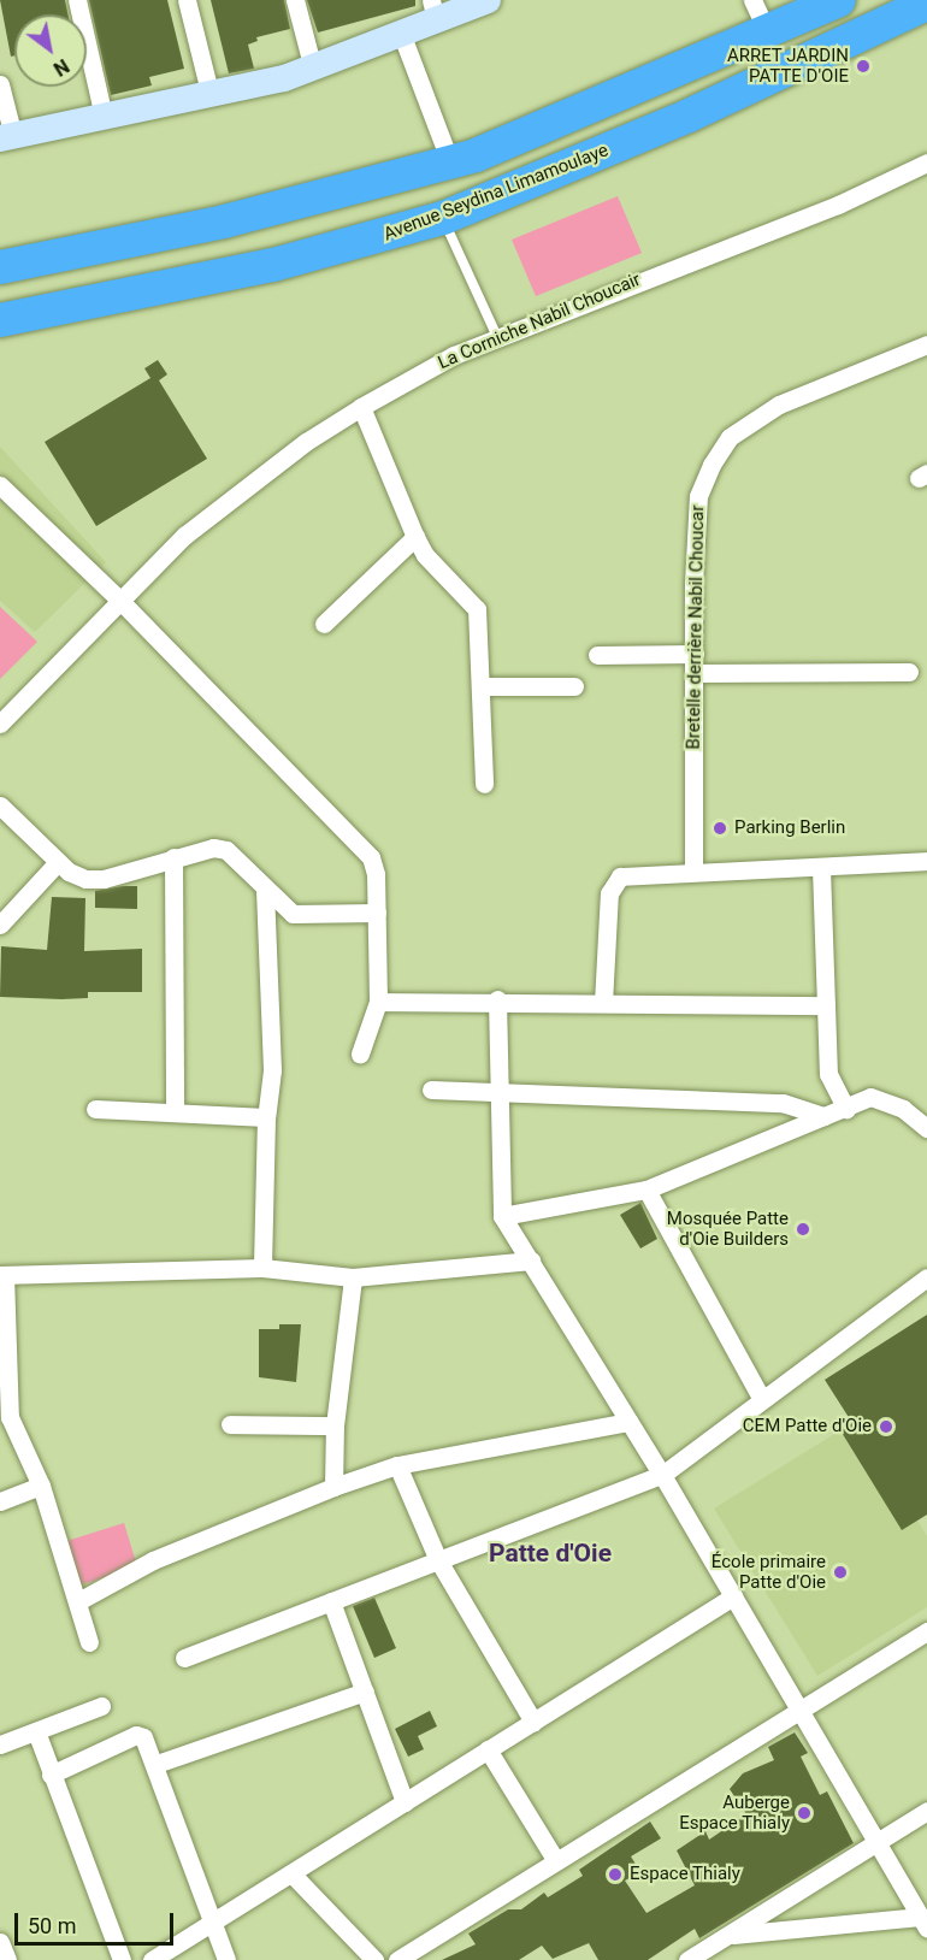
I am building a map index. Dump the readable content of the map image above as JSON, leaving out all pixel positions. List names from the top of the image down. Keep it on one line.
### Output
{"streets":{"highway":["Avenue Seydina Limamoulaye"],"street":["La Corniche Nabil Choucair","Bretelle derrière Nabil Choucar"]},"districts":["Patte d'Oie"],"places":["ARRET JARDIN PATTE D'OIE","Parking Berlin","Mosquée Patte d'Oie Builders","CEM Patte d'Oie","École primaire Patte d'Oie","Auberge Espace Thialy","Espace Thialy"],"scale_bar":"50 m","north":"bottom right"}
